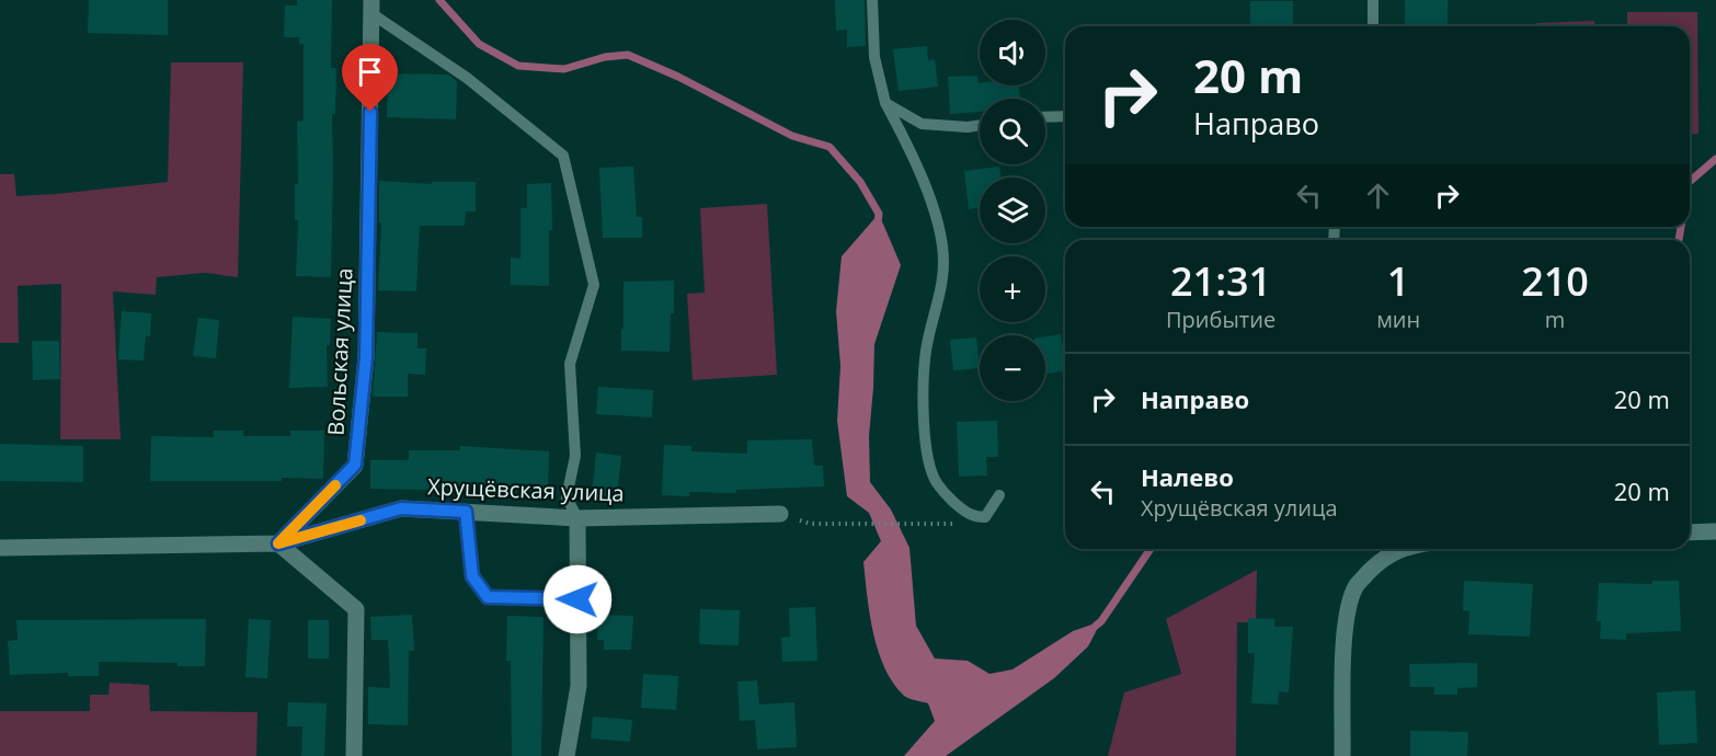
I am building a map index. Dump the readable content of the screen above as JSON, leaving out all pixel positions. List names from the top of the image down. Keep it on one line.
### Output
{"streets":{"street":["Вольская улица","Хрущёвская улица"]},"crossings":[["Вольская улица","Хрущёвская улица"]],"page":{"map_buttons":["+","−"],"turn":["20 m","Направо"],"eta":["21:31","Прибытие","1","мин","210","m"],"list":[{"name":"Направо","value":"20 m"},{"name":"Налево","note":"Хрущёвская улица","value":"20 m"}]}}
